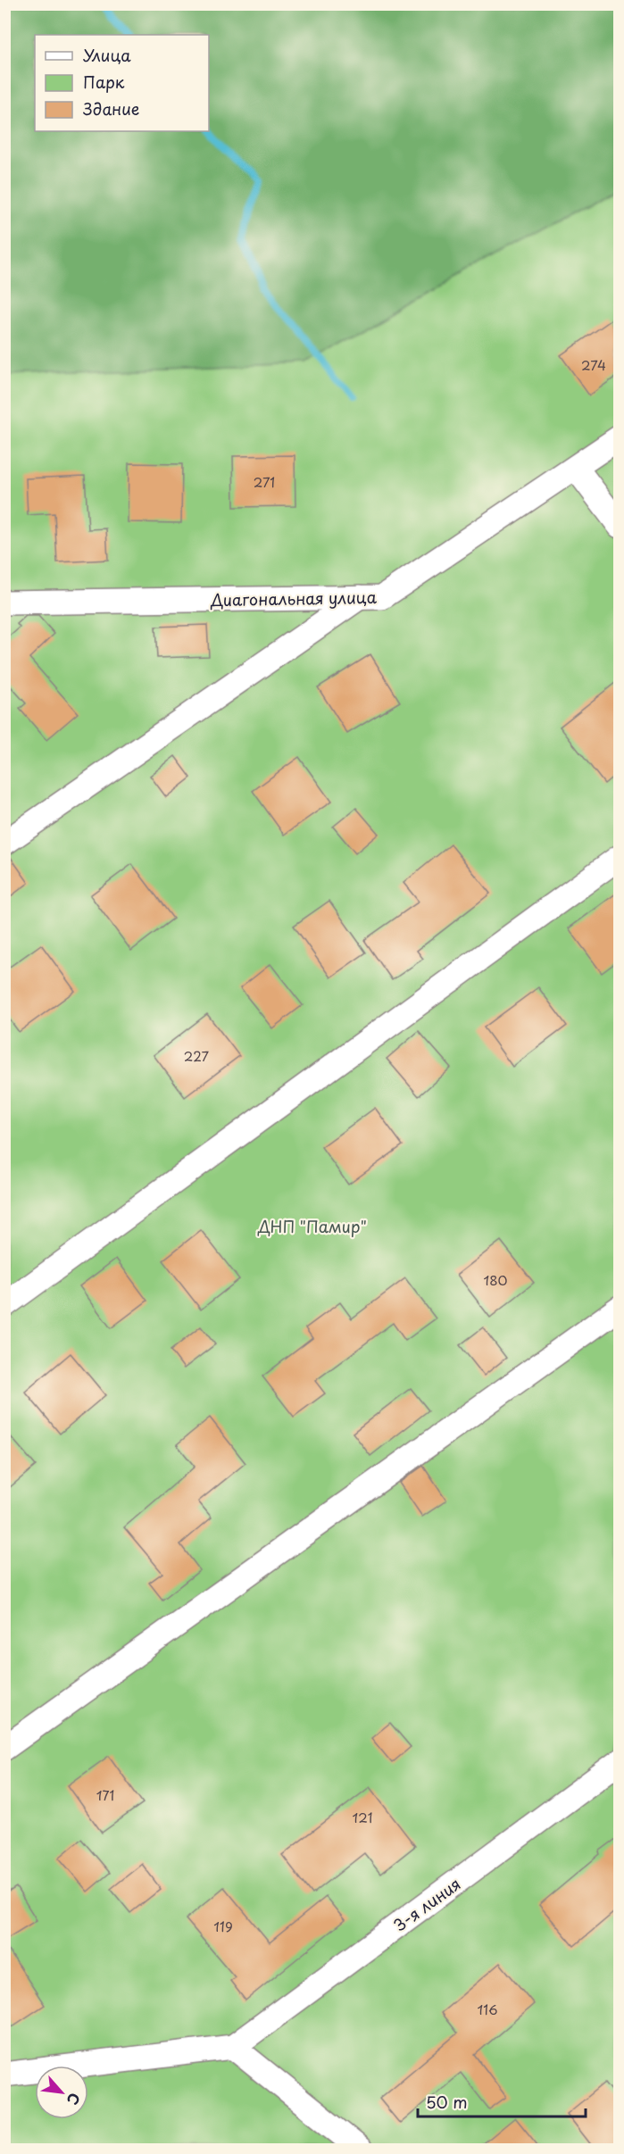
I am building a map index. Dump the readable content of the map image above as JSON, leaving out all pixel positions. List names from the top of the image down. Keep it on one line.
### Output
{"streets":{"street":["Диагональная улица","3-я линия"]},"parks":["ДНП \"Памир\""],"house_numbers":["274","271","227","180","171","121","119","116"],"legend":["Улица","Парк","Здание"],"scale_bar":"50 m","north":"bottom right"}
